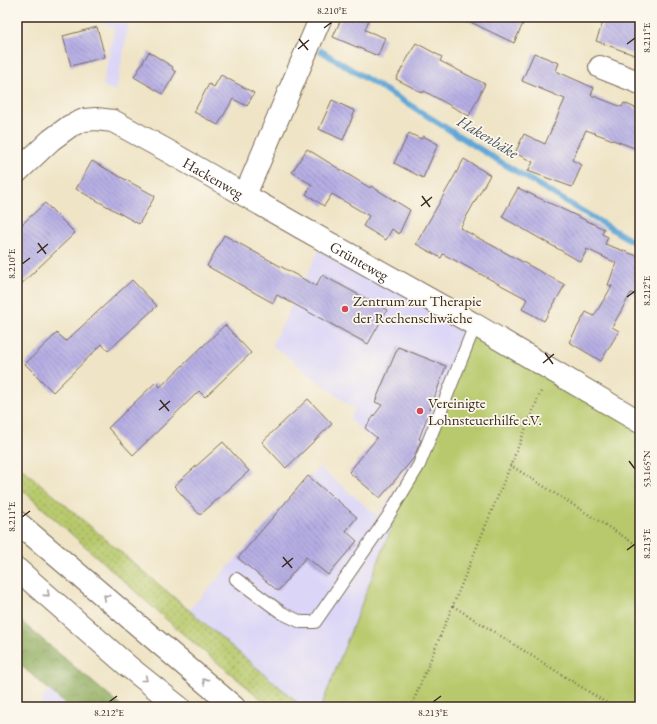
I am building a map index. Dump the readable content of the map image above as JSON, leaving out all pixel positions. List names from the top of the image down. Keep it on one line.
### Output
{"streets":{"main road":["Hackenweg","Grünteweg"]},"crossings":[["Hackenweg","Grünteweg"]],"water":["Hakenbäke"],"places":["Zentrum zur Therapie der Rechenschwäche","Vereinigte Lohnsteuerhilfe e.V."],"coordinates":["8.210°E","8.211°E","8.212°E","53.165°N","8.213°E"]}
